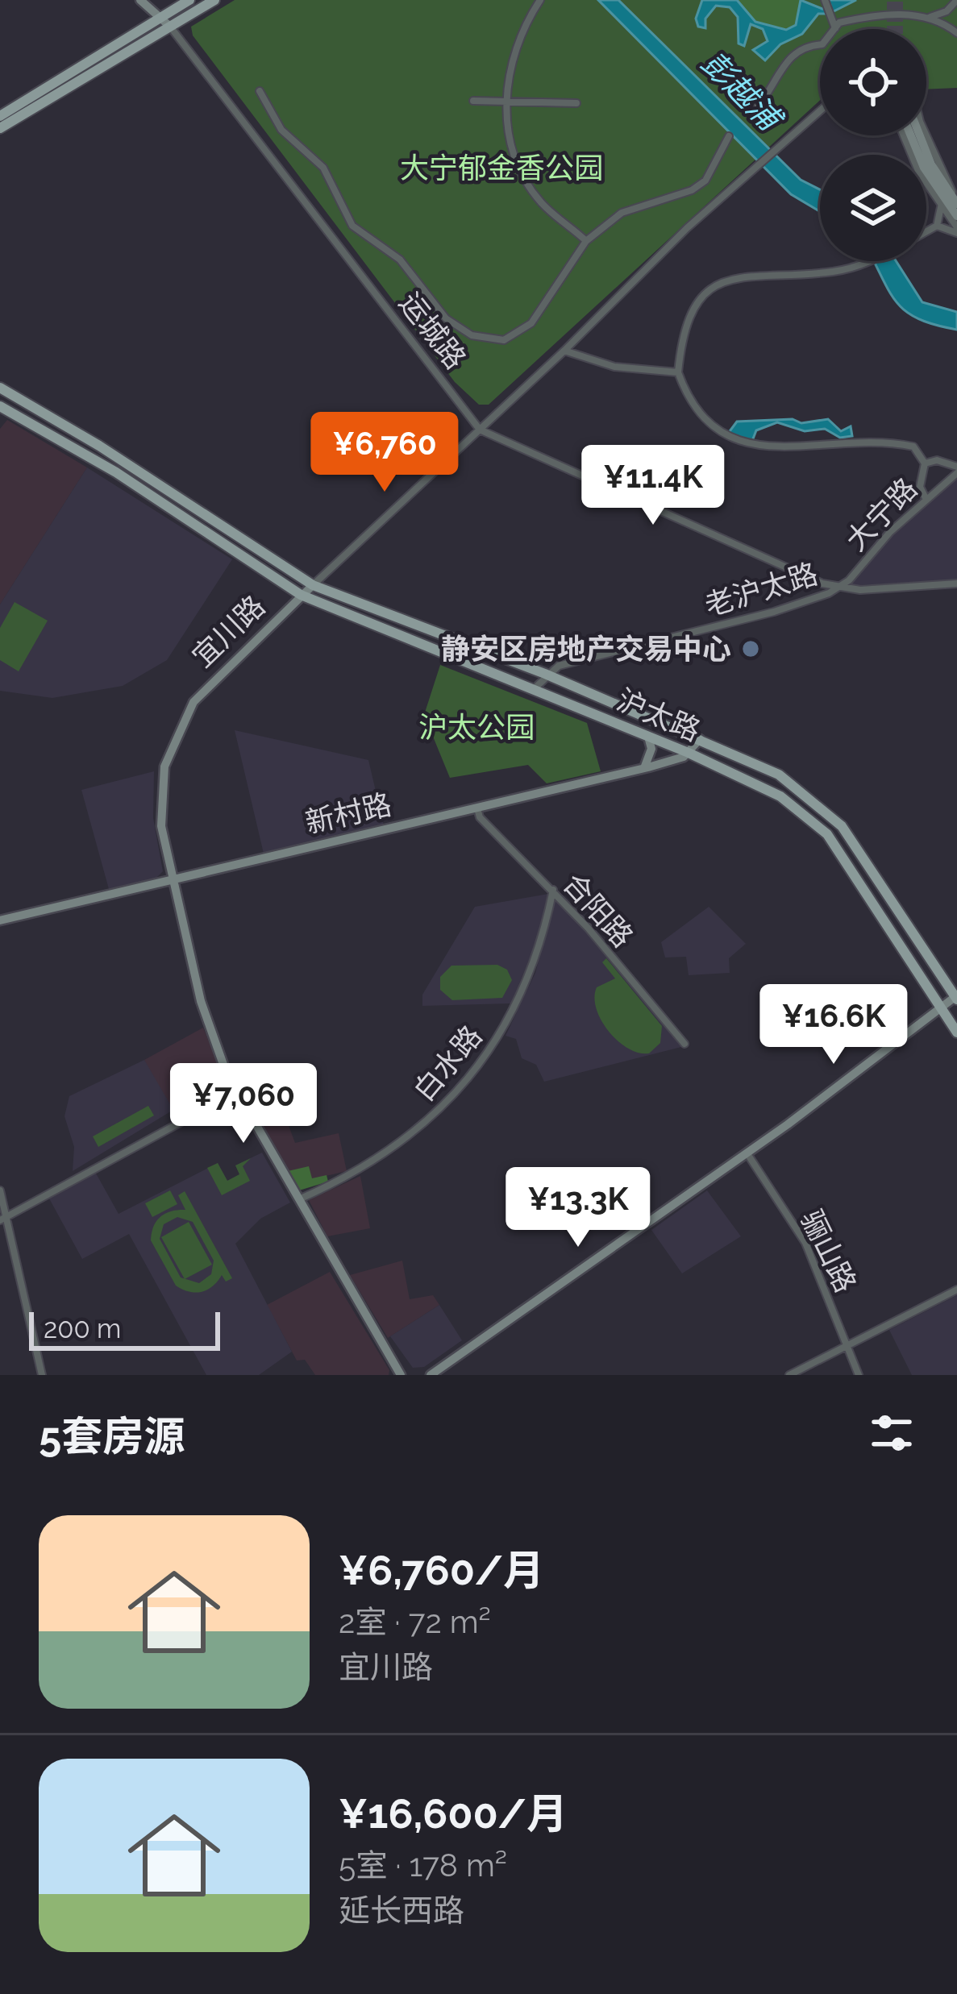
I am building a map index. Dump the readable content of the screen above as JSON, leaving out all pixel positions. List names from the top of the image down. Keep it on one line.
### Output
{"streets":{"main road":["沪太路"],"street":["运城路","大宁路","老沪太路","宜川路","新村路","合阳路","白水路","骊山路"]},"crossings":[["运城路","大宁路"],["运城路","老沪太路"],["运城路","宜川路"],["大宁路","老沪太路"],["老沪太路","沪太路"],["宜川路","沪太路"],["宜川路","新村路"],["宜川路","白水路"],["沪太路","新村路"],["新村路","合阳路"],["合阳路","白水路"]],"water":["彭越浦"],"parks":["大宁郁金香公园","沪太公园"],"places":["静安区房地产交易中心"],"scale_bar":"200 m","page":{"price":["¥6,760","¥11.4K","¥16.6K","¥7,060","¥13.3K"],"scale":"200 m","heading":"5套房源","list":[{"name":"¥6,760/月","note":"2室 · 72 m² · 宜川路"},{"name":"¥16,600/月","note":"5室 · 178 m² · 延长西路"}]}}
